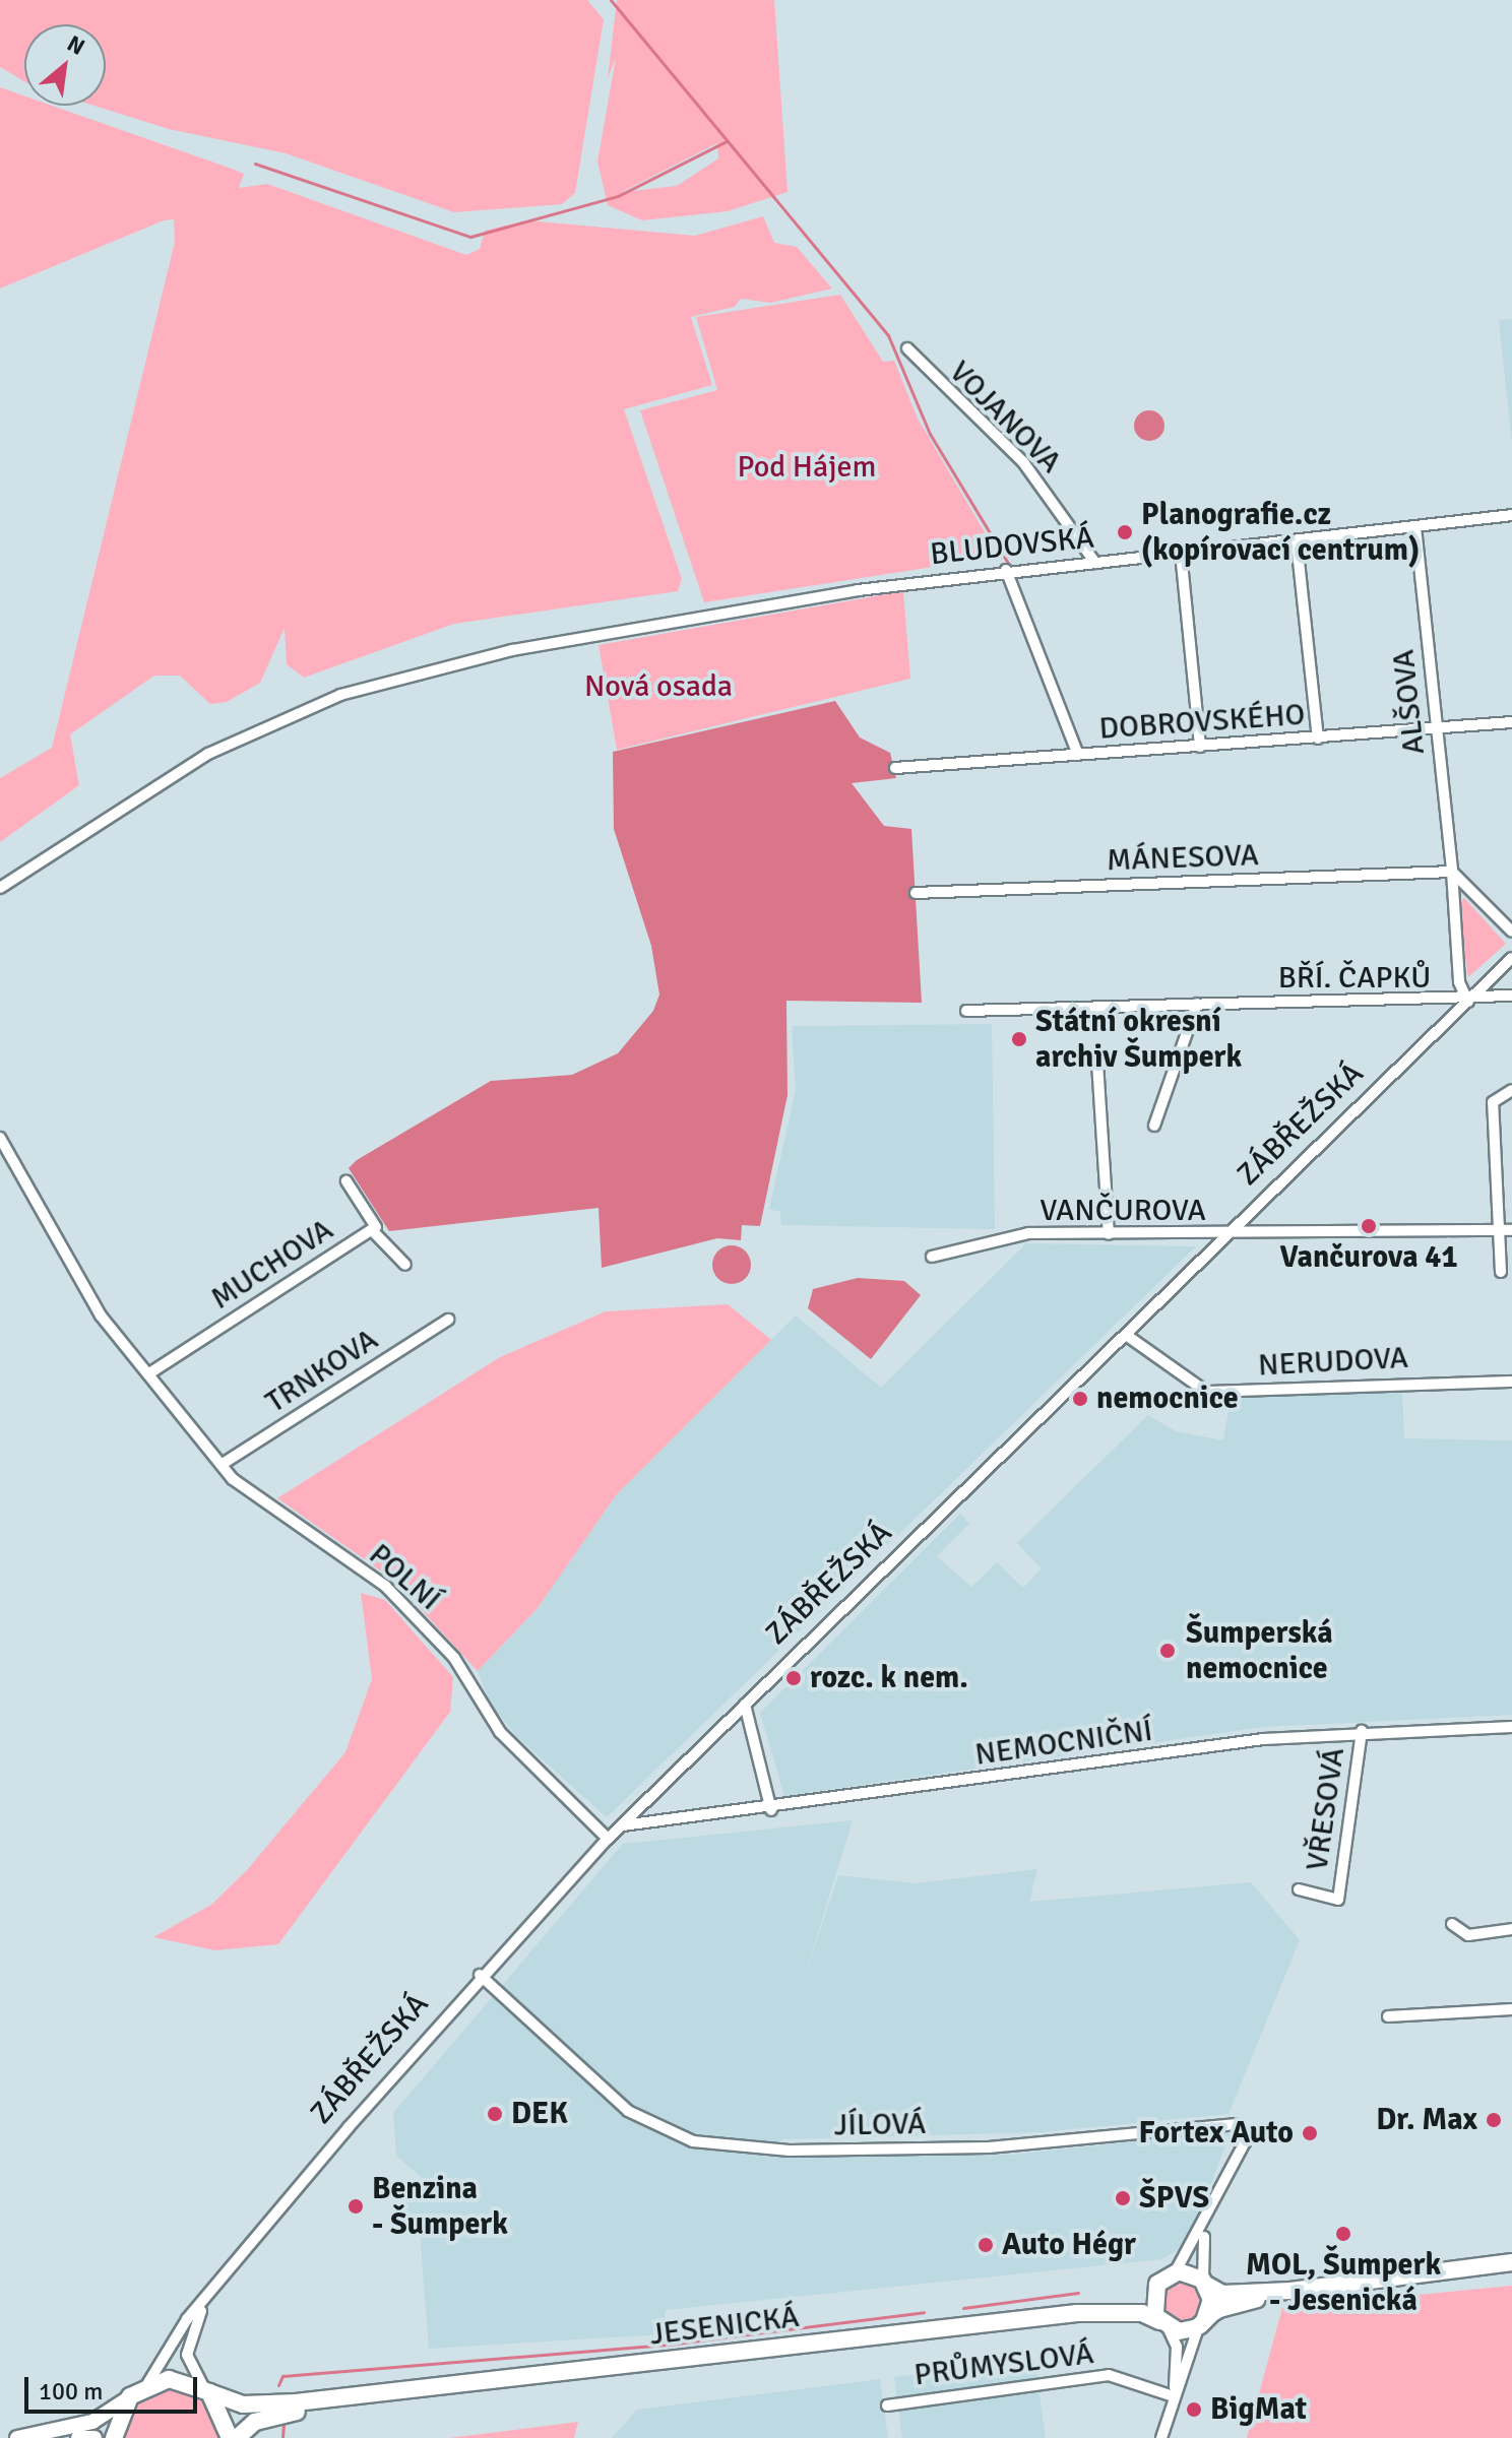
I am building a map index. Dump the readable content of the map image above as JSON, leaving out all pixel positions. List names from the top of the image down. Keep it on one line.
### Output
{"streets":{"main road":["ZÁBŘEŽSKÁ","JESENICKÁ"],"street":["VOJANOVA","BLUDOVSKÁ","ALŠOVA","DOBROVSKÉHO","MÁNESOVA","BŘÍ. ČAPKŮ","VANČUROVA","MUCHOVA","NERUDOVA","TRNKOVA","POLNÍ","NEMOCNIČNÍ","VŘESOVÁ","JÍLOVÁ","PRŮMYSLOVÁ"]},"crossings":[["VOJANOVA","BLUDOVSKÁ"],["BLUDOVSKÁ","ALŠOVA"],["ALŠOVA","DOBROVSKÉHO"],["ALŠOVA","MÁNESOVA"],["ALŠOVA","BŘÍ. ČAPKŮ"],["ALŠOVA","ZÁBŘEŽSKÁ"],["BŘÍ. ČAPKŮ","ZÁBŘEŽSKÁ"],["ZÁBŘEŽSKÁ","VANČUROVA"],["ZÁBŘEŽSKÁ","NERUDOVA"],["ZÁBŘEŽSKÁ","POLNÍ"],["ZÁBŘEŽSKÁ","NEMOCNIČNÍ"],["ZÁBŘEŽSKÁ","JÍLOVÁ"],["ZÁBŘEŽSKÁ","JESENICKÁ"],["MUCHOVA","POLNÍ"],["TRNKOVA","POLNÍ"],["NEMOCNIČNÍ","VŘESOVÁ"],["JÍLOVÁ","JESENICKÁ"]],"parks":["Pod Hájem","Nová osada"],"places":["Planografie.cz (kopírovací centrum)","Státní okresní archiv Šumperk","Vančurova 41","nemocnice","Šumperská nemocnice","rozc. k nem.","DEK","Dr. Max","Fortex Auto","ŠPVS","Benzina - Šumperk","MOL, Šumperk - Jesenická","Auto Hégr","BigMat"],"scale_bar":"100 m","north":"top right"}
